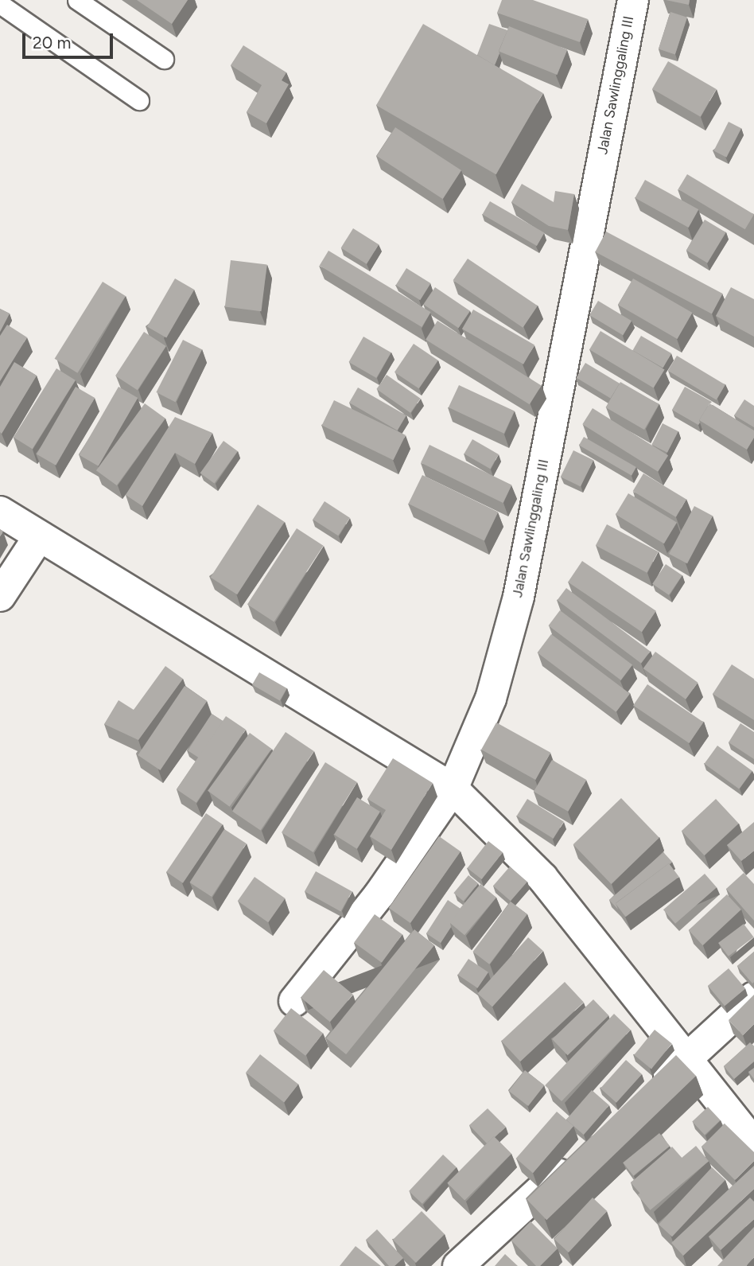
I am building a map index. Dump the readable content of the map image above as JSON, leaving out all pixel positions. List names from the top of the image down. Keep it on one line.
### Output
{"streets":{"street":["Jalan Sawlinggaling III"]},"scale_bar":"20 m"}
